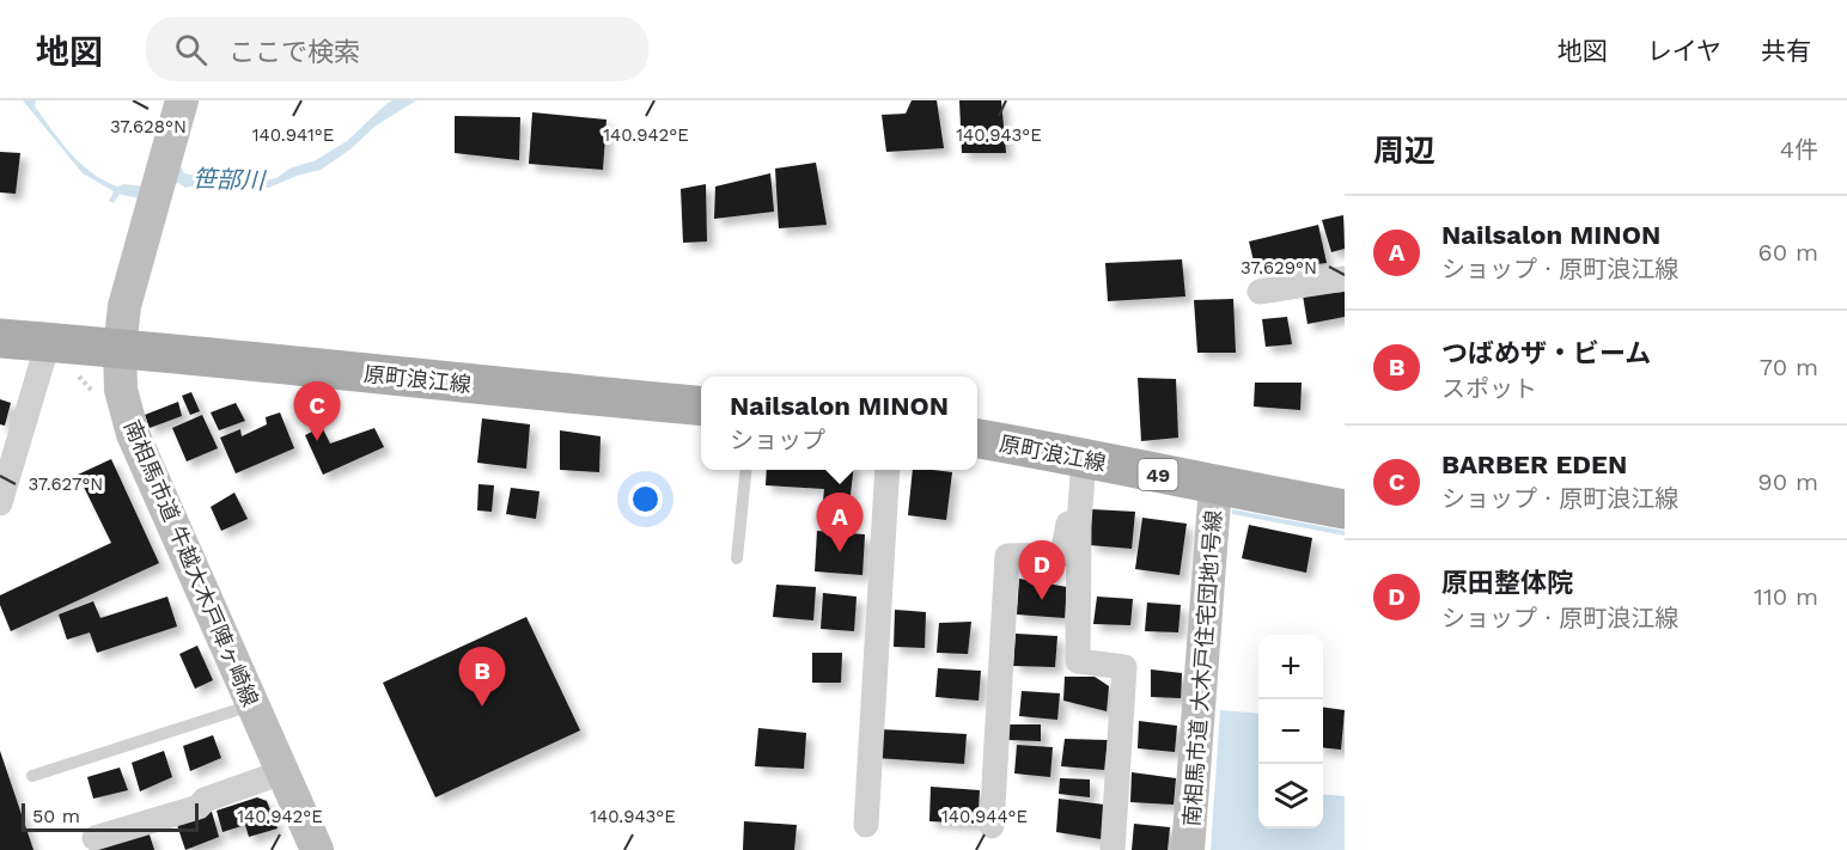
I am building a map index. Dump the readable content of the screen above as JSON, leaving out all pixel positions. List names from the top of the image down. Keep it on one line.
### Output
{"streets":{"main road":["原町浪江線","49"],"street":["南相馬市道 牛越大木戸陣ヶ崎線","南相馬市道 大木戸住宅団地1号線"]},"crossings":[["原町浪江線","南相馬市道 牛越大木戸陣ヶ崎線"],["原町浪江線","南相馬市道 大木戸住宅団地1号線"]],"water":["笹部川"],"scale_bar":"50 m","page":{"header":"地図","search":"ここで検索","nav":["地図","レイヤ","共有"],"heading":["周辺","4件"],"list":[{"mark":"A","name":"Nailsalon MINON","note":"ショップ · 原町浪江線","value":"60 m"},{"mark":"B","name":"つばめザ・ビーム","note":"スポット","value":"70 m"},{"mark":"C","name":"BARBER EDEN","note":"ショップ · 原町浪江線","value":"90 m"},{"mark":"D","name":"原田整体院","note":"ショップ · 原町浪江線","value":"110 m"}],"popup":["Nailsalon MINON","ショップ"],"pins":["C","A","D","B"],"map_buttons":["+","−"],"scale":"50 m"},"coordinates":["37.628°N","140.941°E","140.942°E","140.943°E","37.629°N","37.627°N","140.944°E"]}
